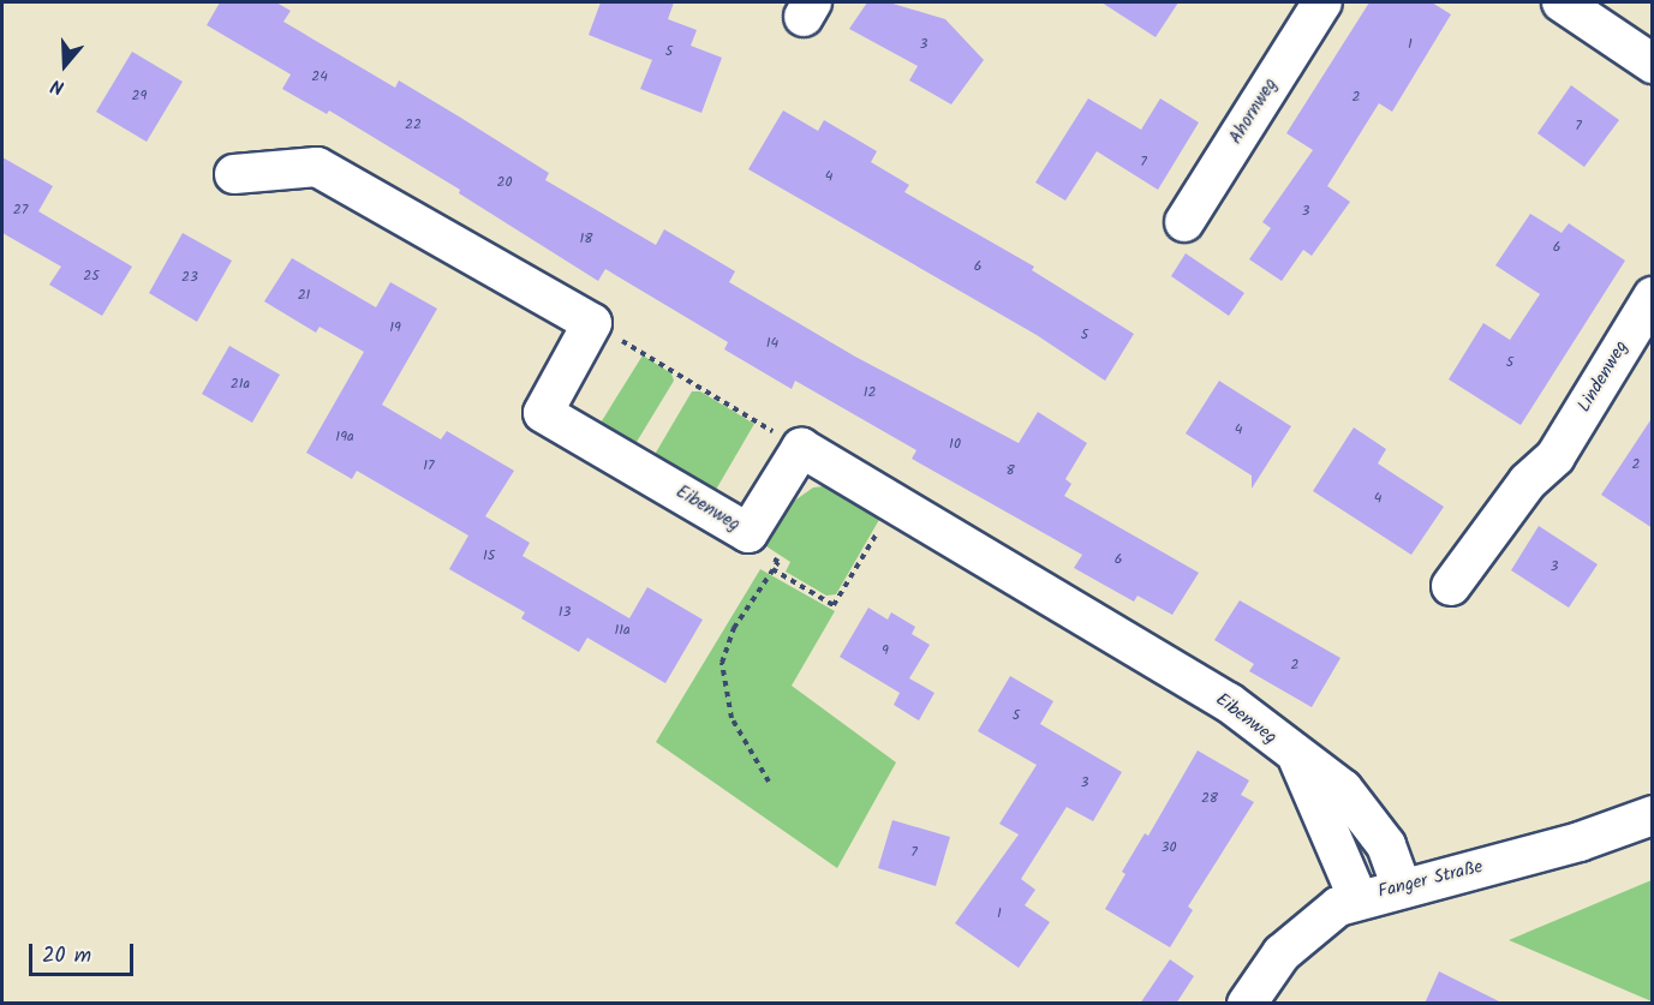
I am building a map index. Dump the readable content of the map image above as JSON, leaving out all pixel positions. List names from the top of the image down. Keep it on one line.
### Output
{"streets":{"street":["Ahornweg","Lindenweg","Eibenweg","Fanger Straße"]},"crossings":[["Eibenweg","Fanger Straße"]],"house_numbers":["3","1","5","24","29","2","22","7","7","4","20","27","3","18","6","6","25","23","21","19","5","14","5","21a","12","4","19a","10","2","17","8","4","15","6","3","13","11a","9","2","5","3","28","30","7","1"],"scale_bar":"20 m","north":"bottom"}
